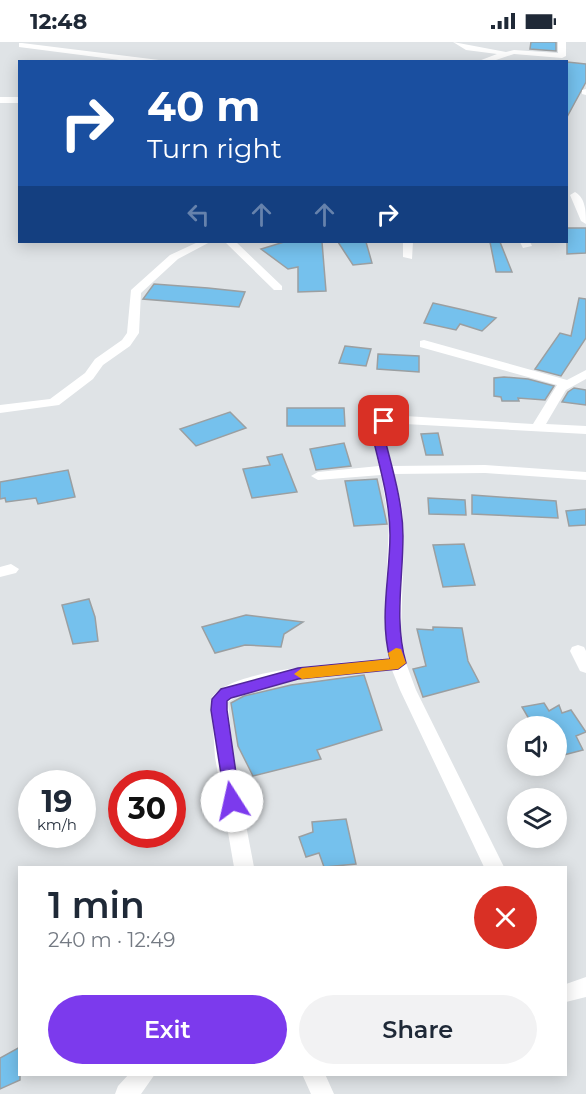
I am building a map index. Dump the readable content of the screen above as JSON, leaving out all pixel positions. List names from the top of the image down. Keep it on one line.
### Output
{"page":{"status":"12:48","turn":["40 m","Turn right"],"speed":"19 km/h","limit":"30","heading":["1 min","240 m · 12:49"],"buttons":["Exit","Share"]}}
